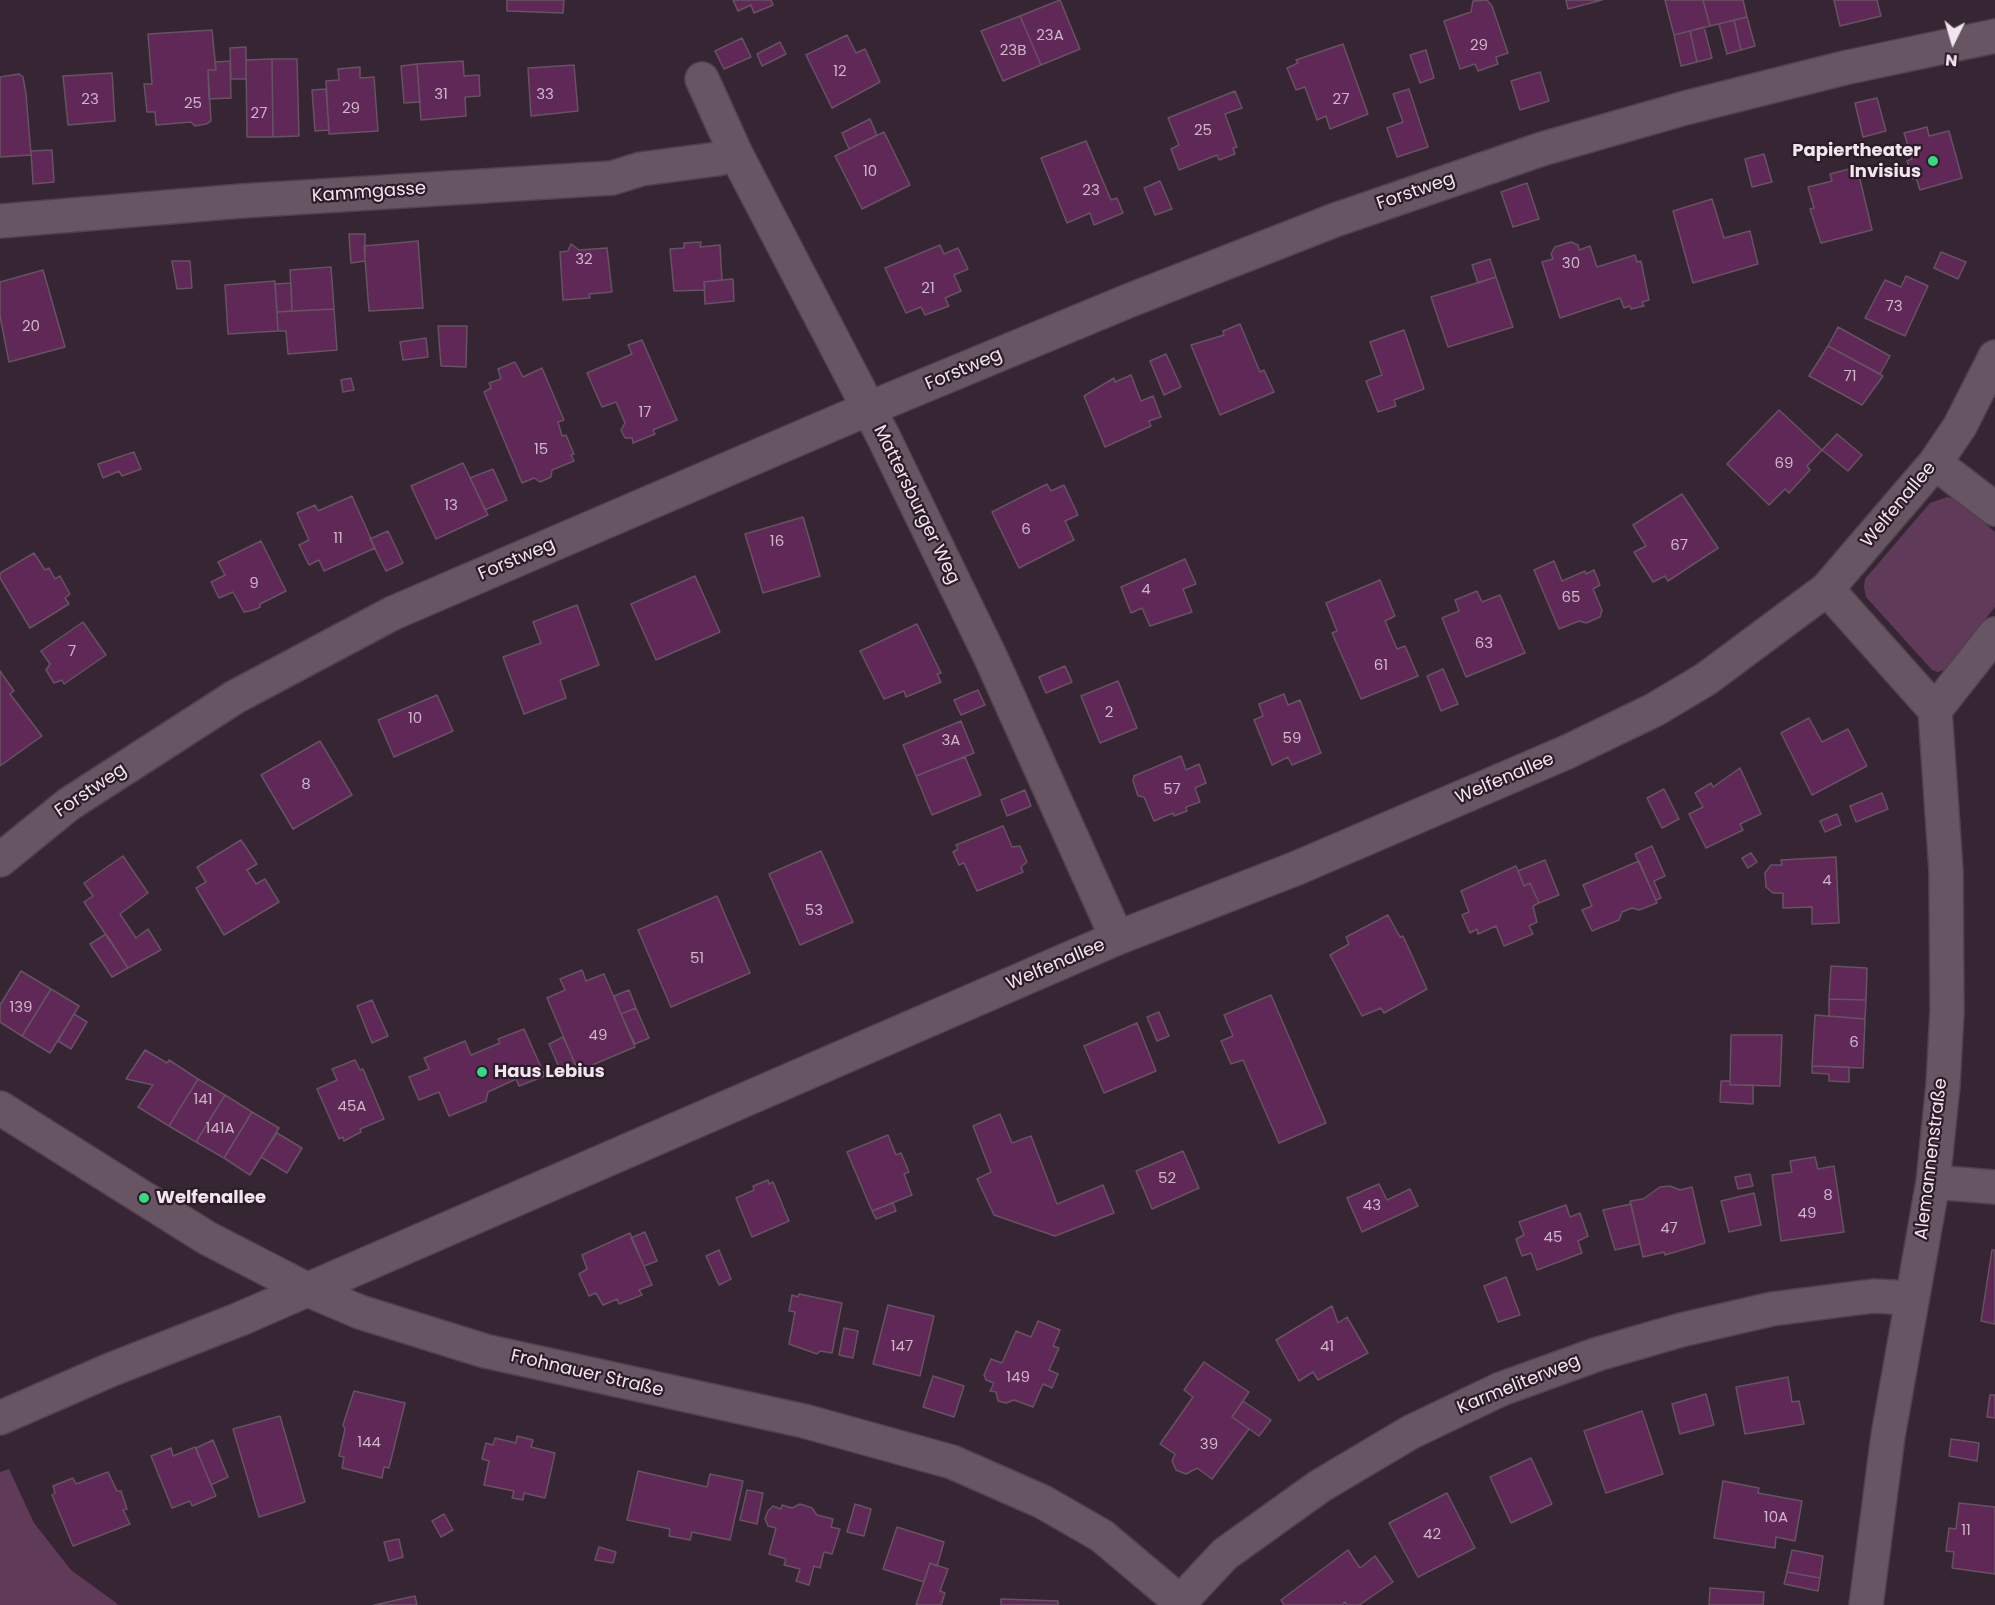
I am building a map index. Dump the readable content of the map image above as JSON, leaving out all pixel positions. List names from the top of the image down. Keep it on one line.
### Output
{"streets":{"street":["Forstweg","Kammgasse","Mattersburger Weg","Welfenallee","Alemannenstraße","Frohnauer Straße","Karmeliterweg"]},"crossings":[["Forstweg","Mattersburger Weg"],["Kammgasse","Mattersburger Weg"],["Mattersburger Weg","Welfenallee"],["Welfenallee","Frohnauer Straße"],["Alemannenstraße","Karmeliterweg"],["Frohnauer Straße","Karmeliterweg"]],"places":["Papiertheater Invisius","Haus Lebius","Welfenallee"],"house_numbers":["23A","29","23B","12","31","33","23","27","25","29","27","25","10","23","32","30","21","73","20","71","17","15","69","13","6","11","16","67","9","4","65","63","7","61","2","10","59","3A","8","57","4","53","51","139","49","6","141","45A","141A","52","8","43","49","47","45","147","41","149","144","39","10A","11","42"],"north":"bottom"}
